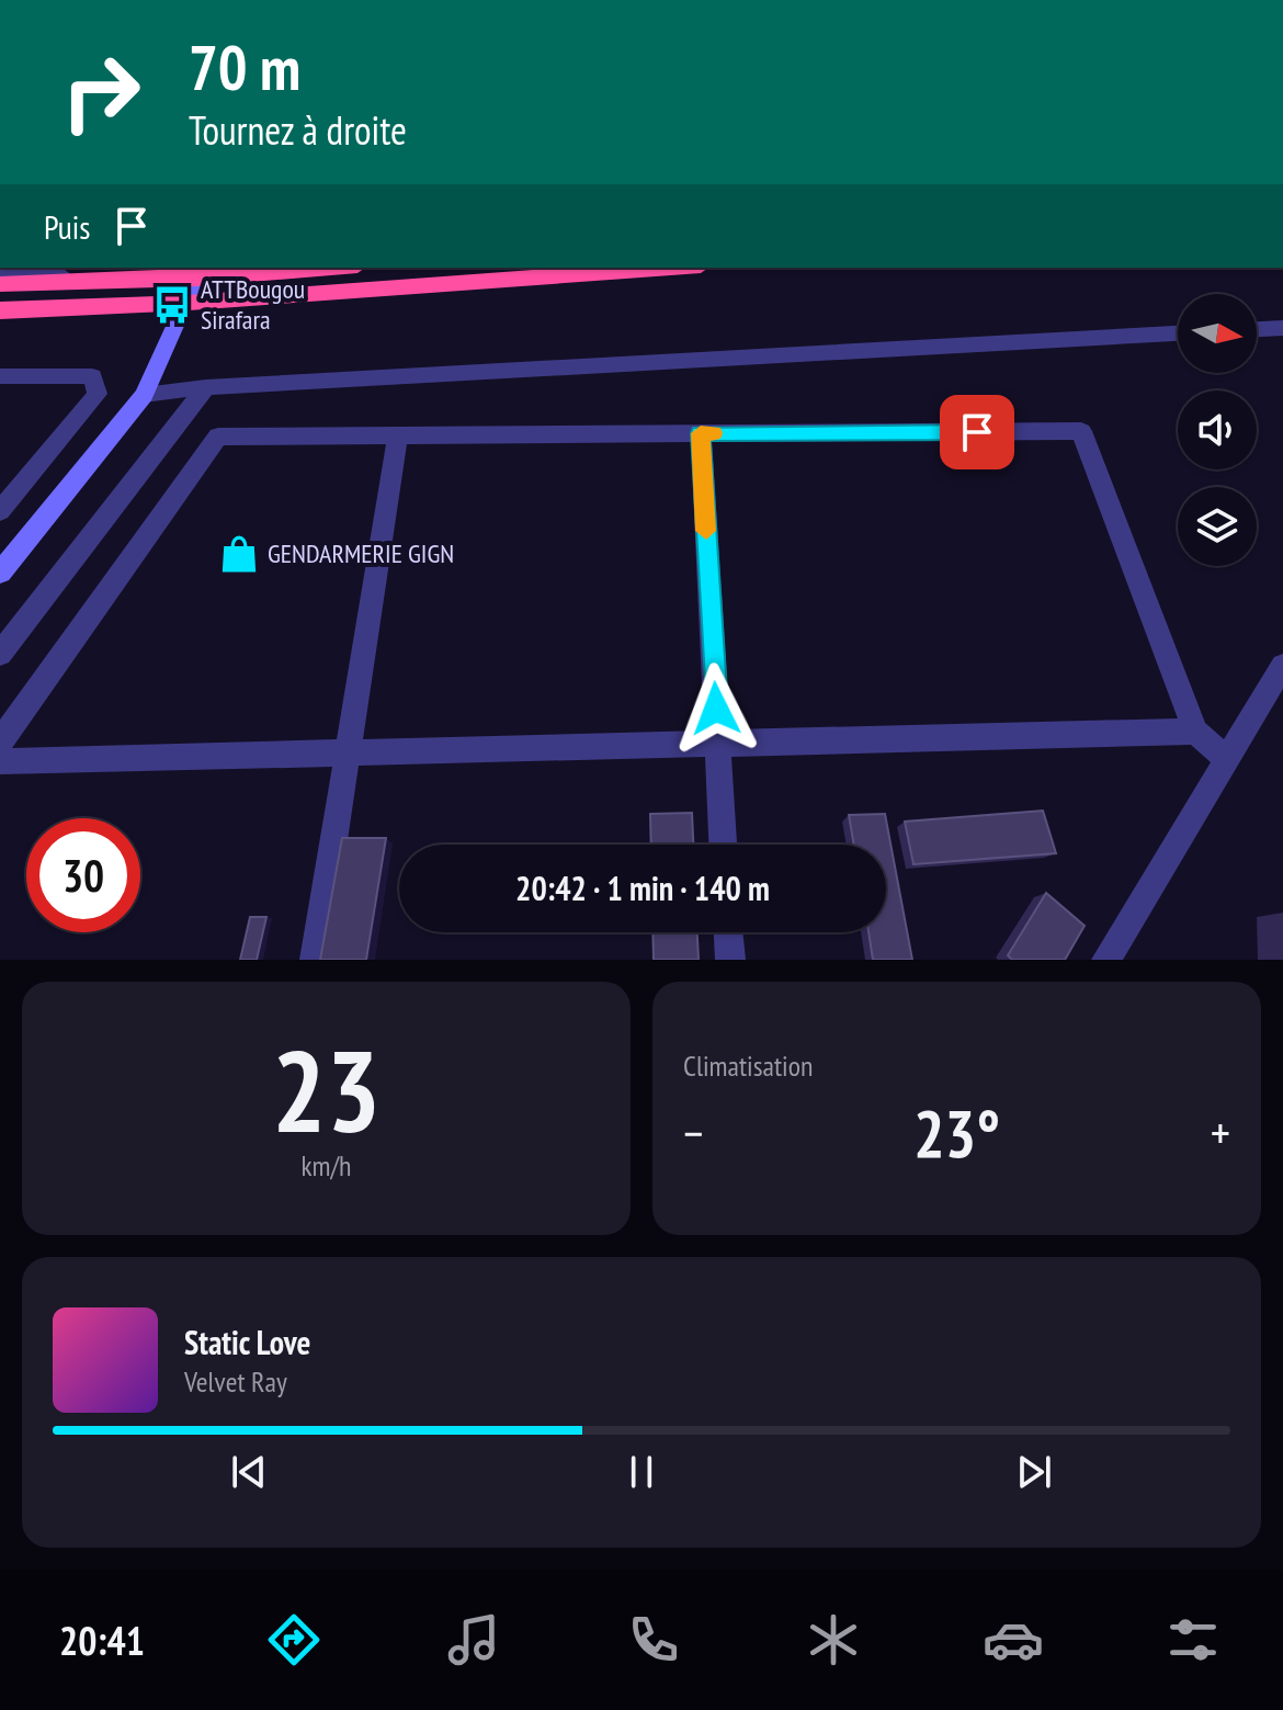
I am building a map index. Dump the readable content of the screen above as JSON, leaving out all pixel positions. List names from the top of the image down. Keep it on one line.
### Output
{"places":{"bus stop":["ATTBougou Sirafara"],"shop":["GENDARMERIE GIGN"]},"north":"right","page":{"turn":["70 m","Tournez à droite"],"then":"Puis","limit":"30","trip":"20:42 · 1 min · 140 m","tile":[["23","km/h"],"Climatisation"],"heat":["−","23°","+"],"song":["Static Love","Velvet Ray"],"tabs":"20:41"}}
